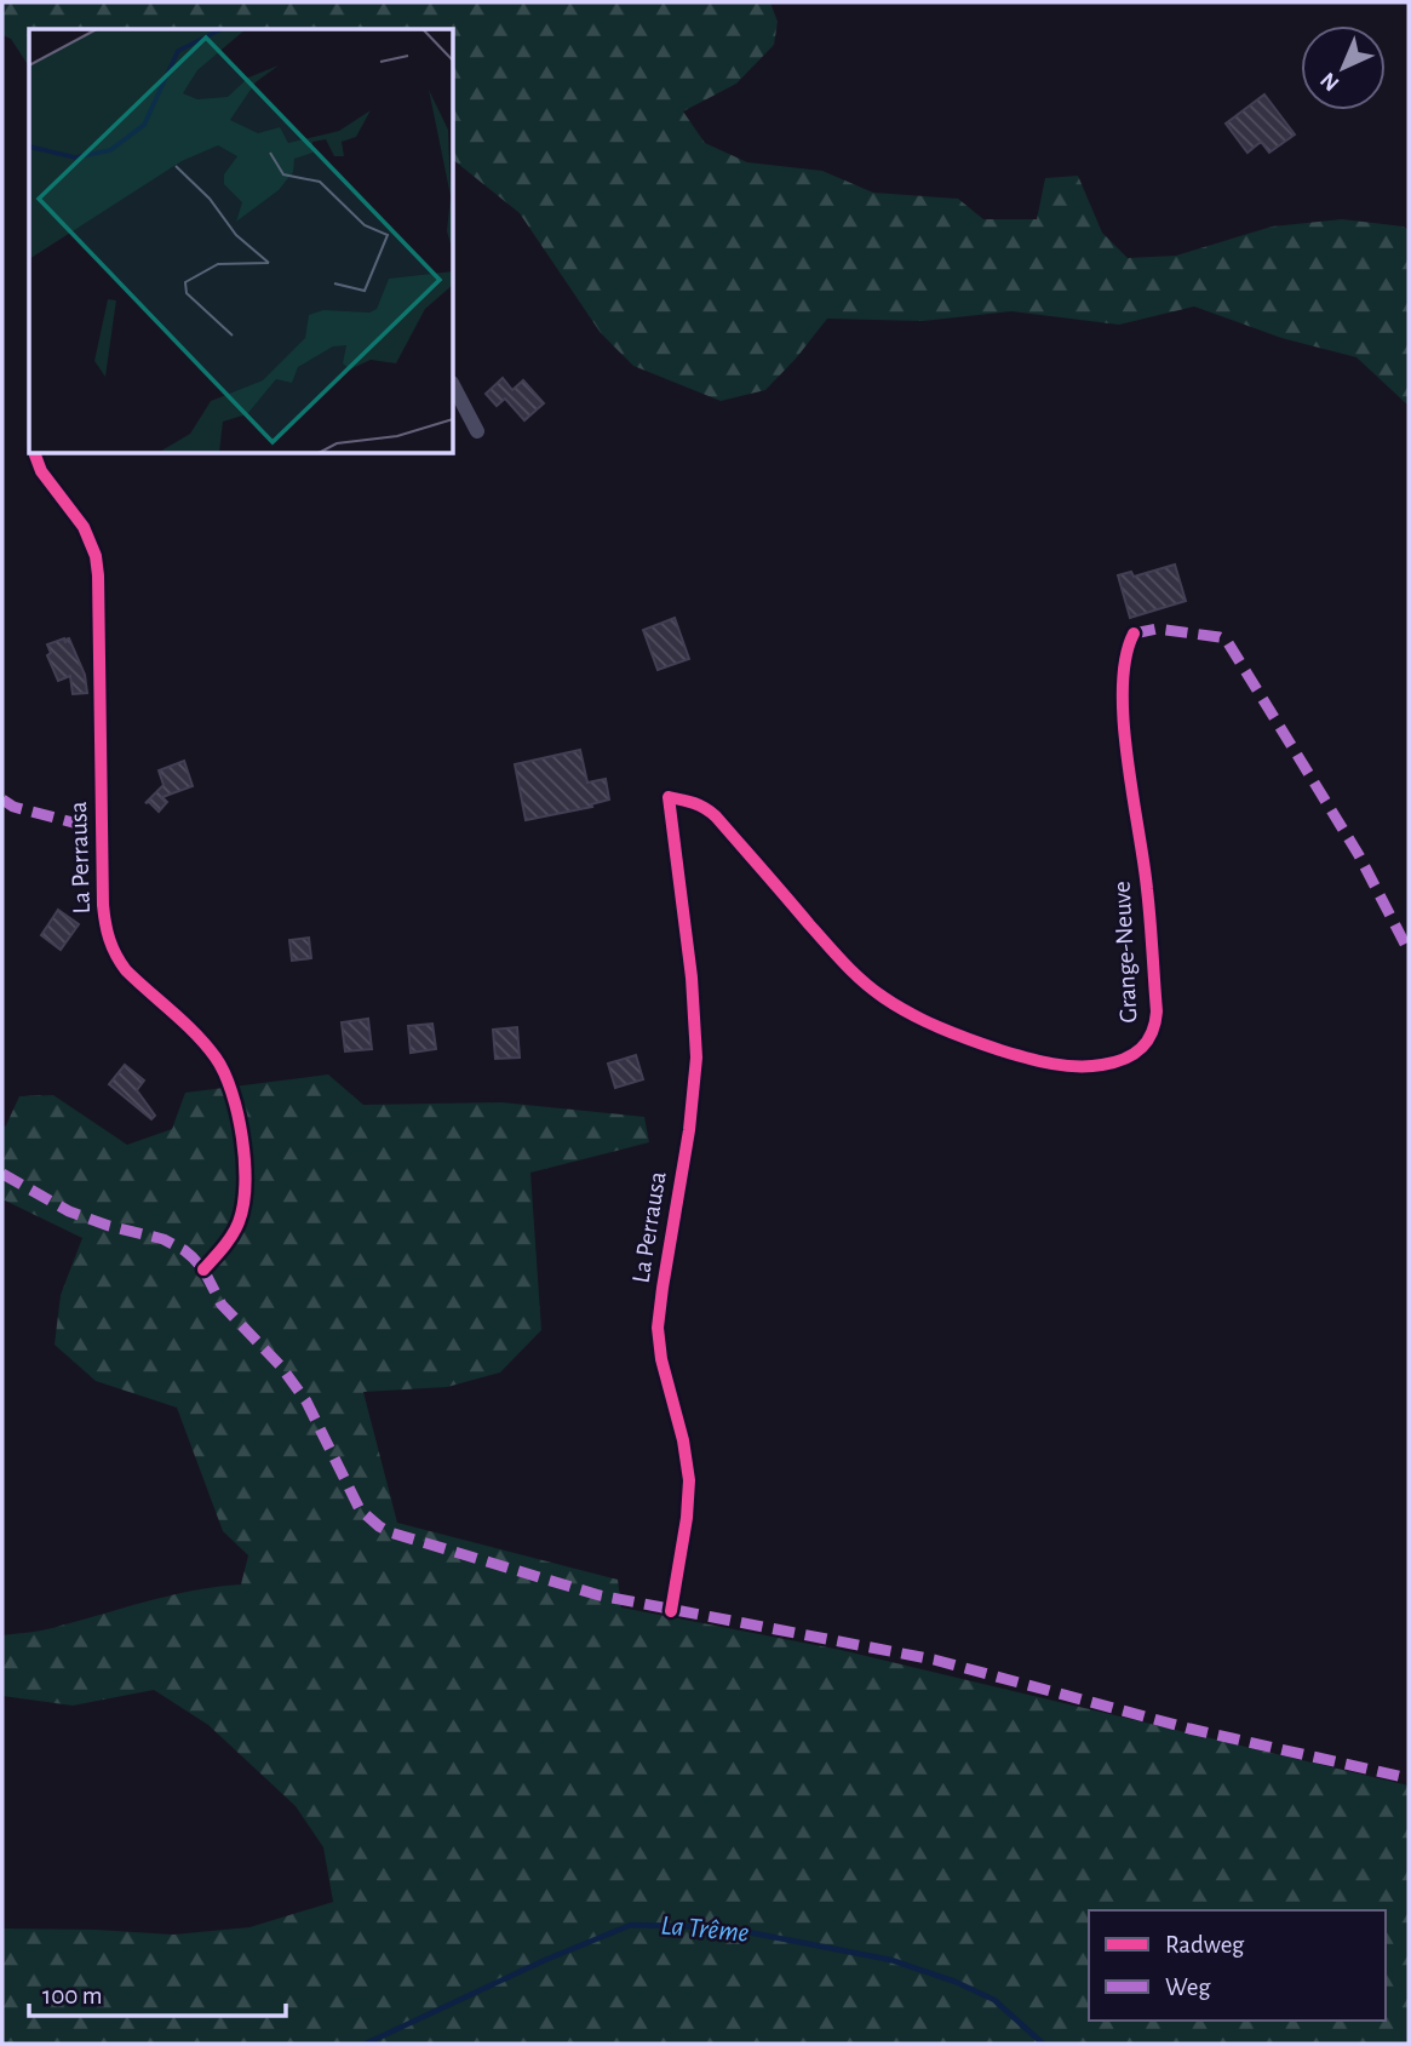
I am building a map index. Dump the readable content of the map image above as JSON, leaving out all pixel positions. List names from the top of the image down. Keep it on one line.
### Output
{"streets":{"street":["La Perrausa","Grange-Neuve"]},"crossings":[["La Perrausa","Grange-Neuve"]],"water":["La Trême"],"legend":["Radweg","Weg"],"scale_bar":"100 m","north":"bottom left"}
